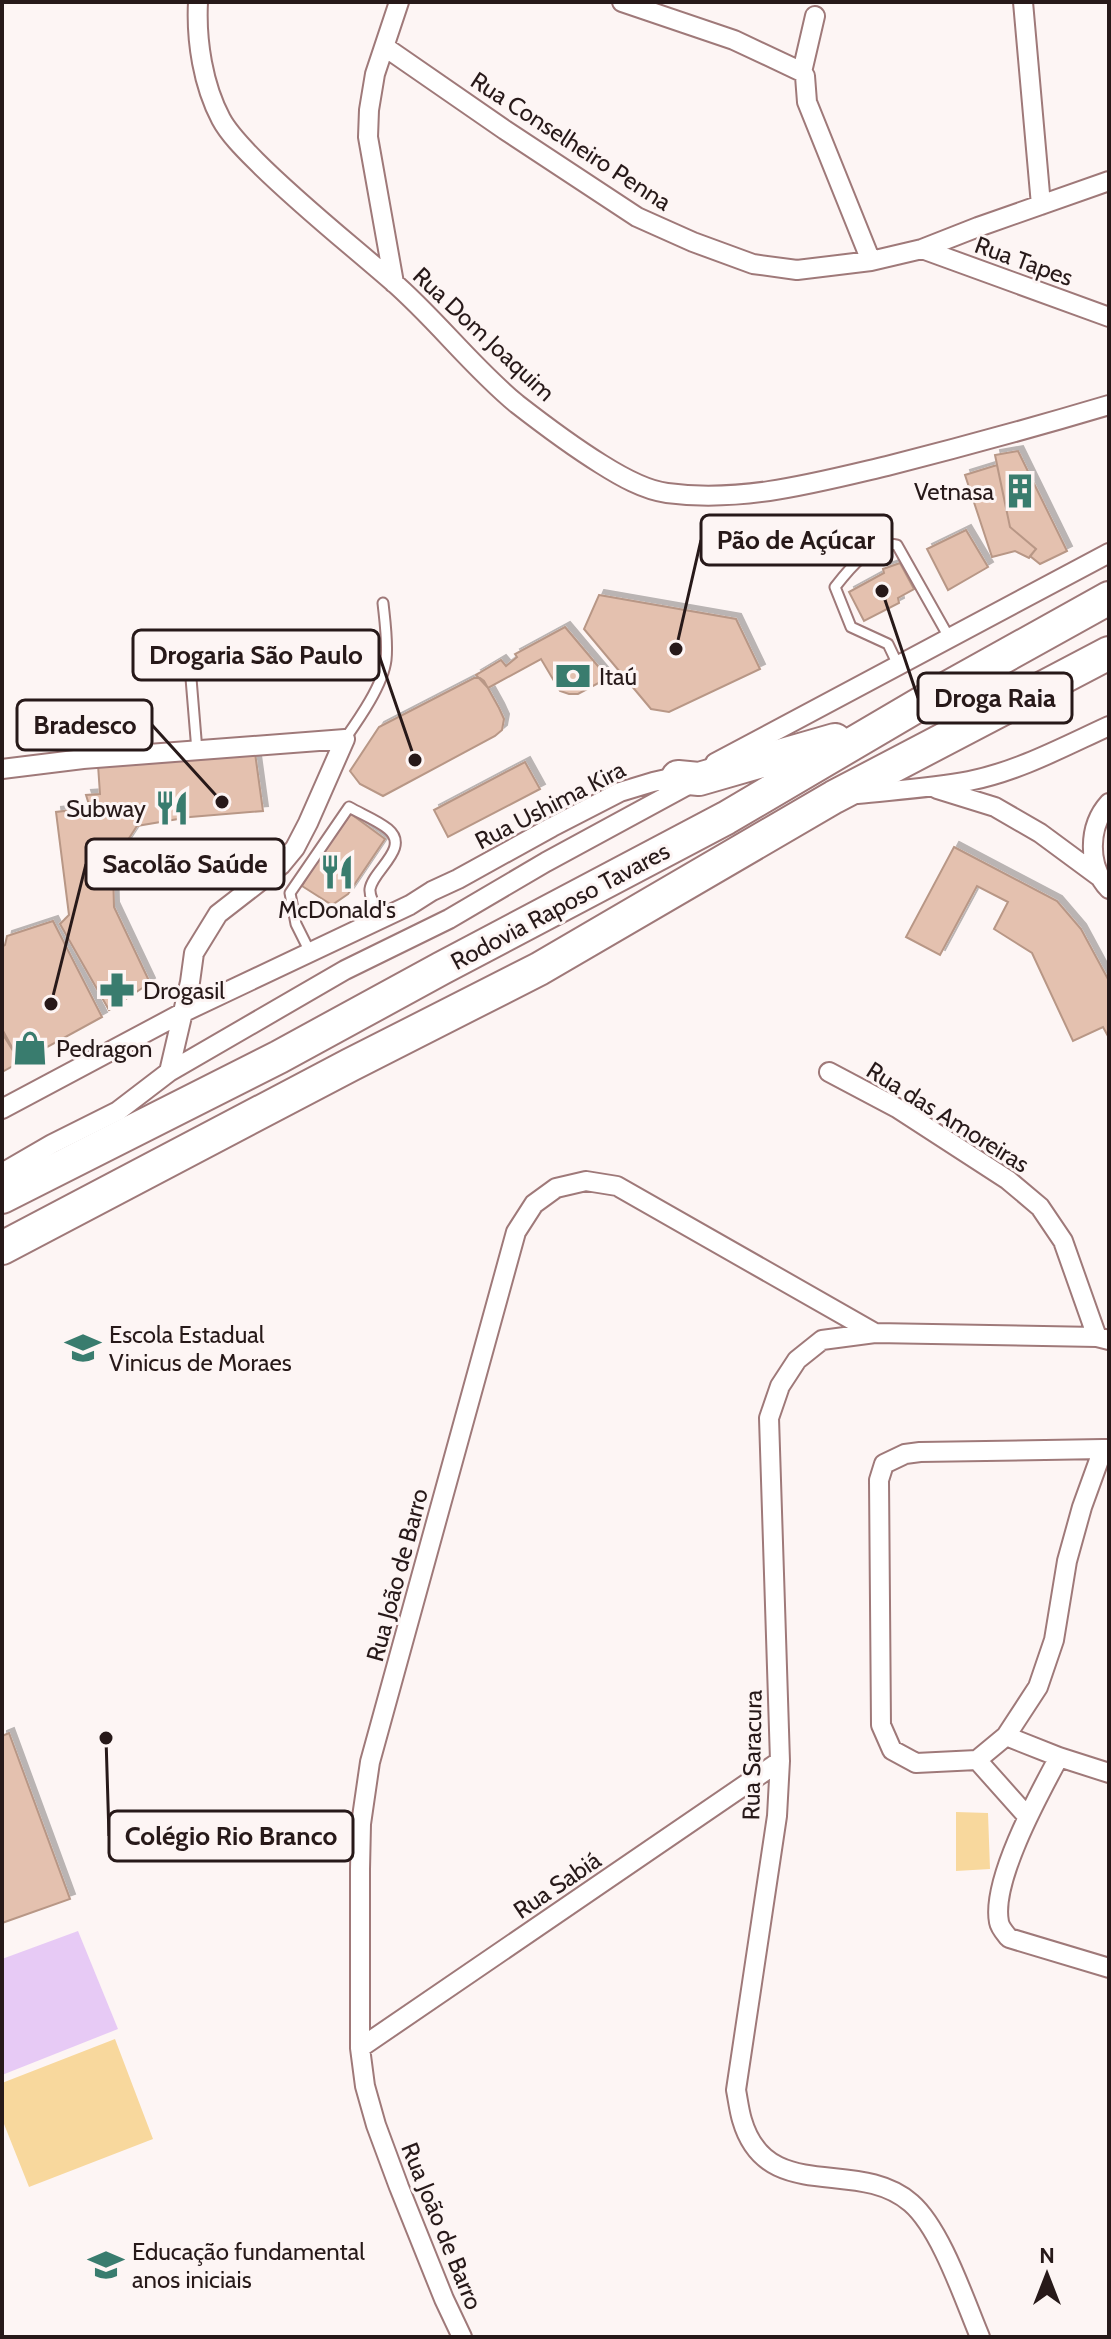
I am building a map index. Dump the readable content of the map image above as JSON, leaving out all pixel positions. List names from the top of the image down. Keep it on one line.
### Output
{"streets":{"highway":["Rodovia Raposo Tavares"],"street":["Rua Conselheiro Penna","Rua Tapes","Rua Dom Joaquim","Rua Ushima Kira","Rua das Amoreiras","Rua João de Barro","Rua Saracura","Rua Sabiá"]},"crossings":[["Rua Conselheiro Penna","Rua Tapes"],["Rua das Amoreiras","Rua Saracura"],["Rua João de Barro","Rua Saracura"],["Rua João de Barro","Rua Sabiá"],["Rua Saracura","Rua Sabiá"]],"places":{"building":["Vetnasa"],"other":["Droga Raia","Pão de Açúcar","Drogaria São Paulo","Bradesco","Sacolão Saúde","Colégio Rio Branco"],"bank":["Itaú"],"restaurant":["Subway","McDonald's"],"pharmacy":["Drogasil"],"shop":["Pedragon"],"school or university":["Escola Estadual Vinicus de Moraes","Educação fundamental anos iniciais"]},"north":"top"}
